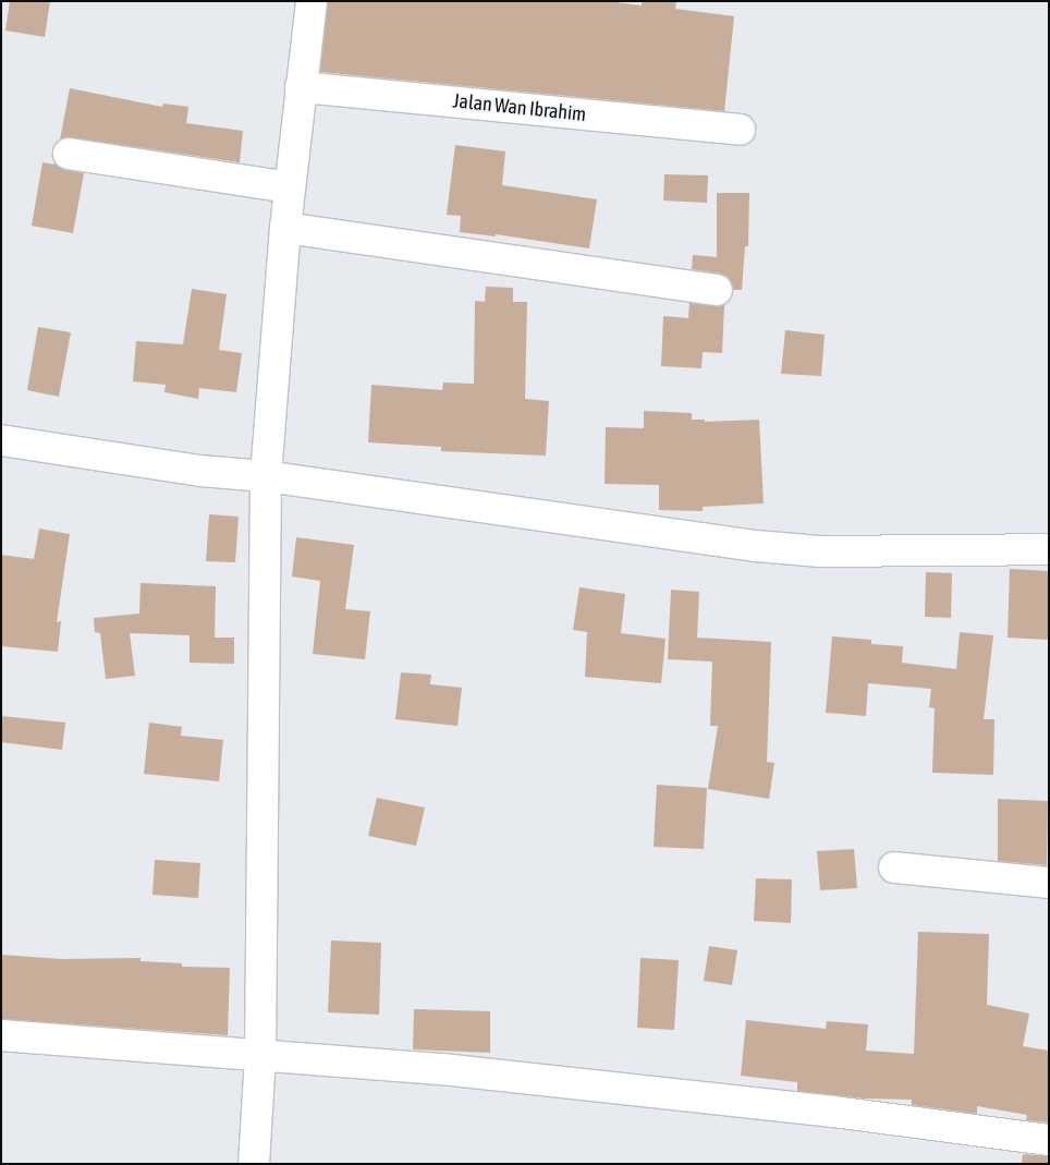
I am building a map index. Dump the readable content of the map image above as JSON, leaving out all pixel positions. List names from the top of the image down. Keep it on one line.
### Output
{"streets":{"street":["Jalan Wan Ibrahim"]}}
